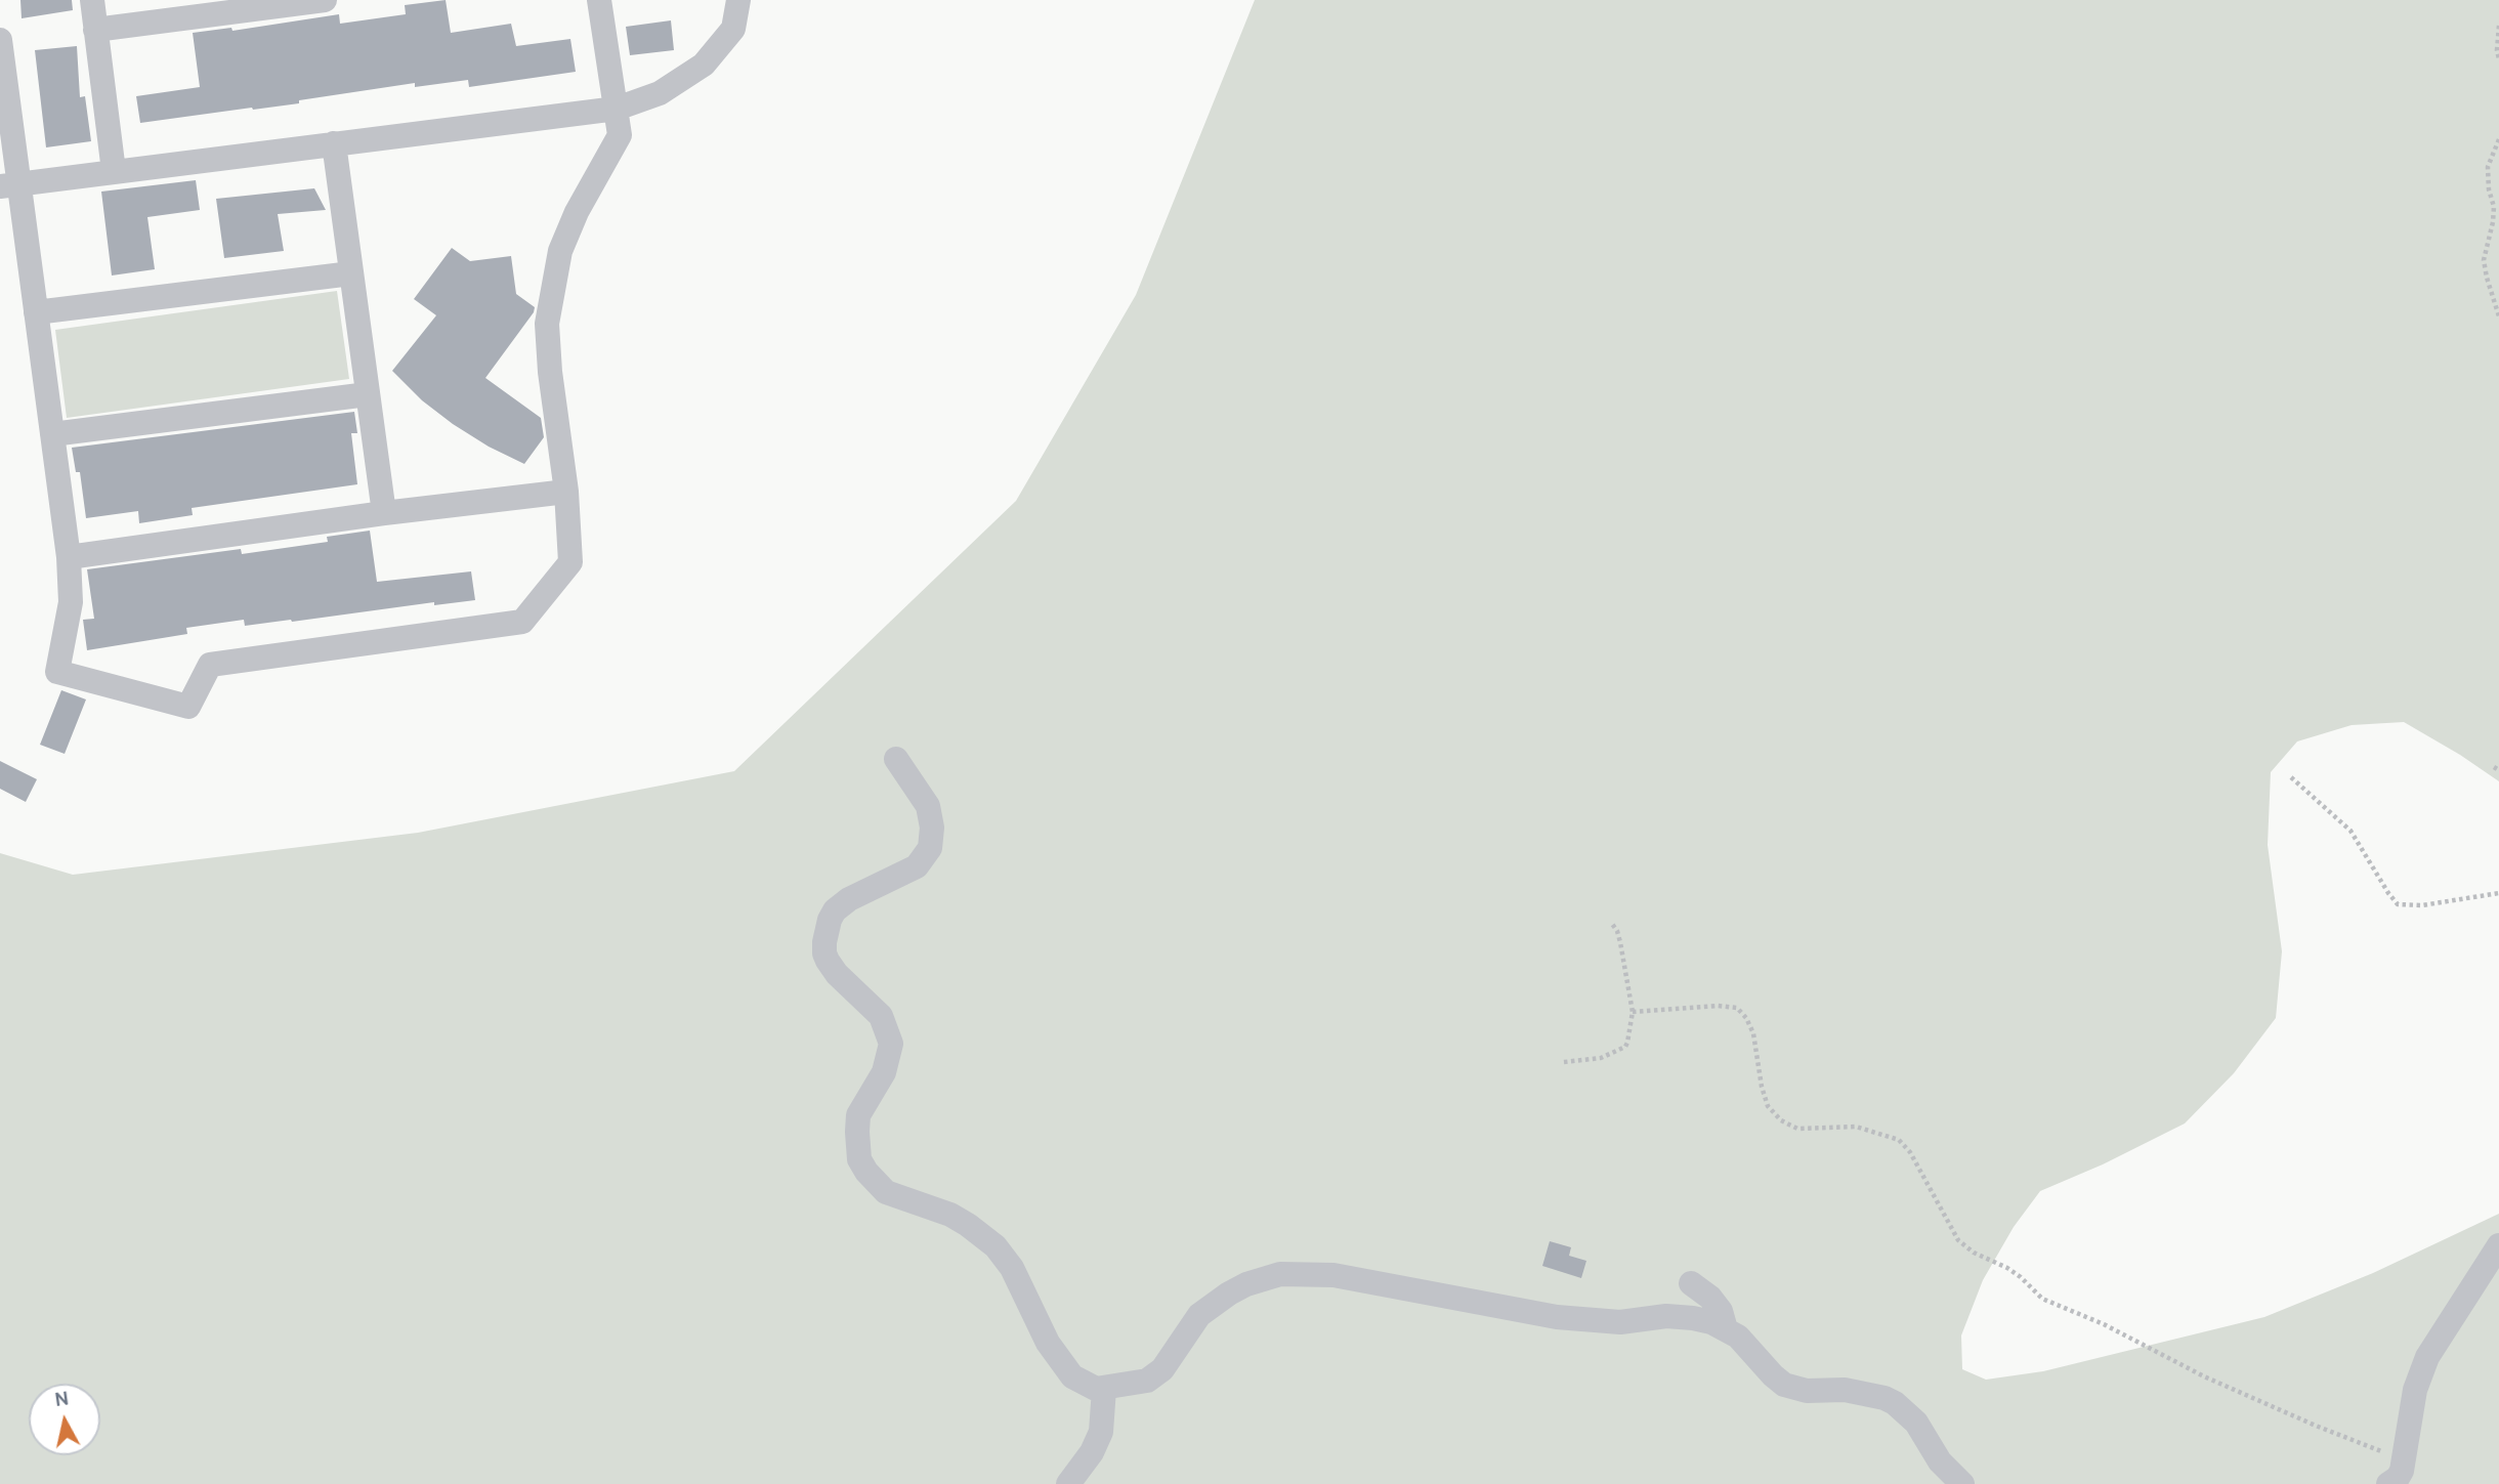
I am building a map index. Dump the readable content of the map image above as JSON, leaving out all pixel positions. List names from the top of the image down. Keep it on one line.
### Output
{"north":"top"}
